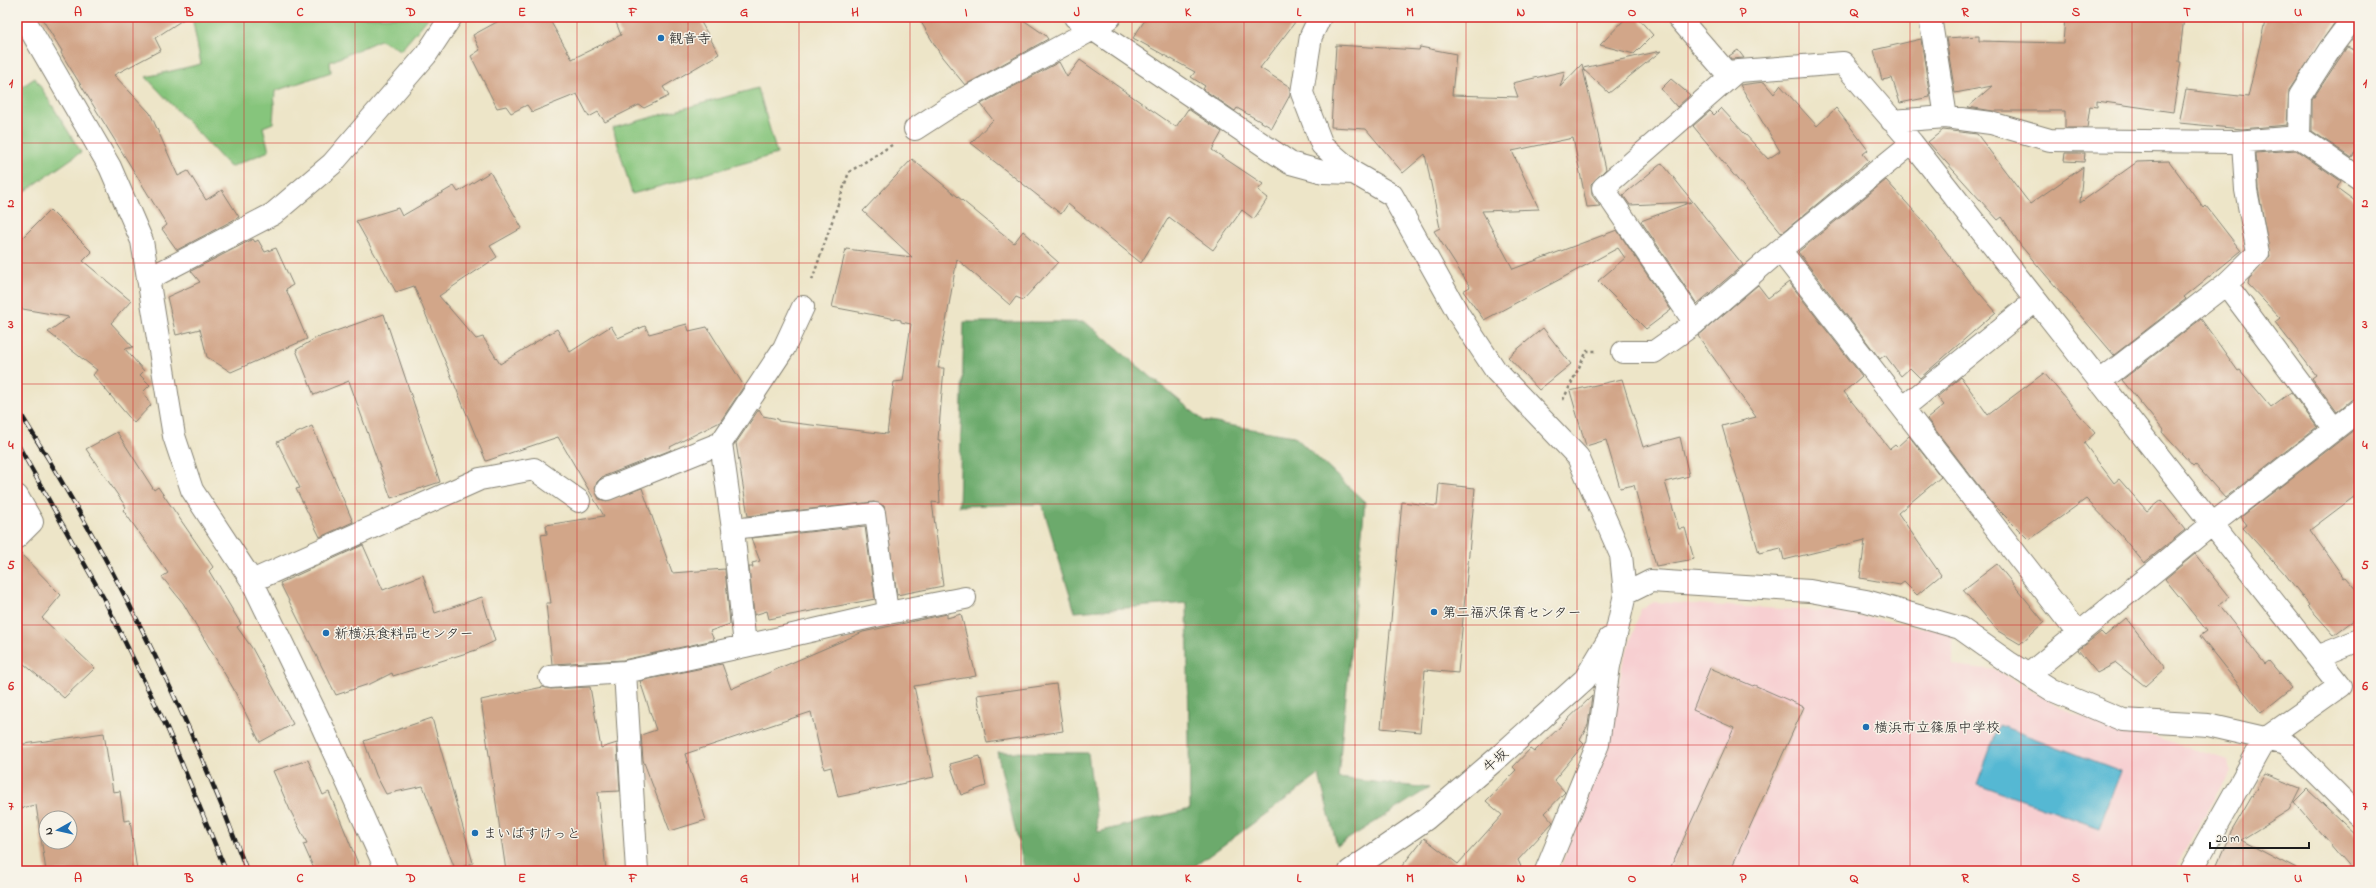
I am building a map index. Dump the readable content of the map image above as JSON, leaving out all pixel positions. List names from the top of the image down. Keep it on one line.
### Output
{"streets":{"street":["牛坂"]},"places":["観音寺","第二福沢保育センター","新横浜食料品センター","横浜市立篠原中学校","まいばすけっと"],"scale_bar":"20 m","north":"left","grid":{"columns":["A","B","C","D","E","F","G","H","I","J","K","L","M","N","O","P","Q","R","S","T","U"],"rows":["1","2","3","4","5","6","7"]}}
